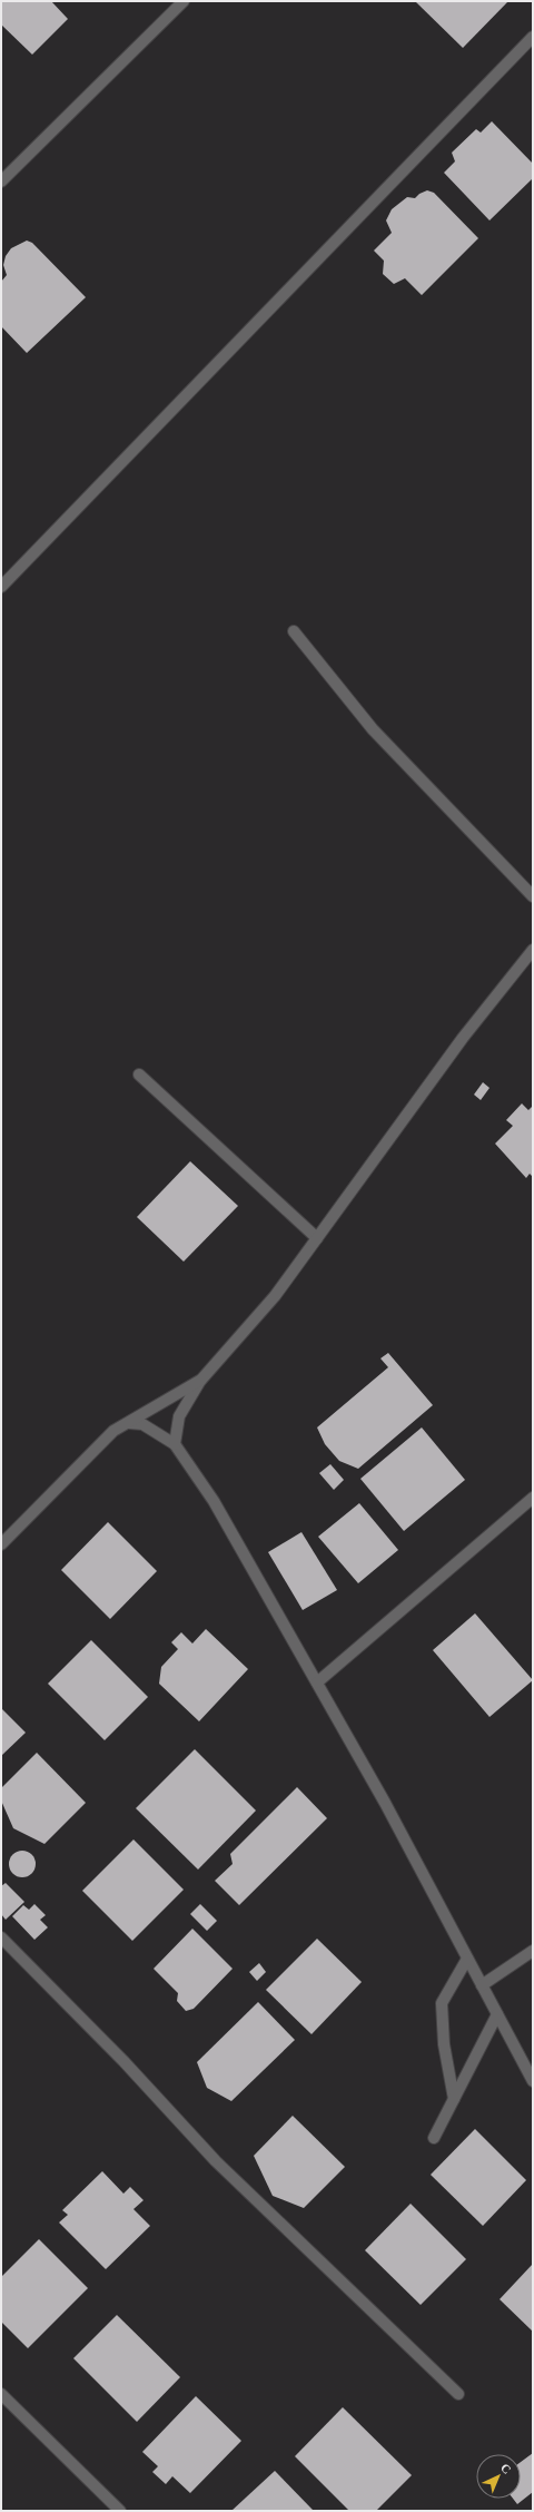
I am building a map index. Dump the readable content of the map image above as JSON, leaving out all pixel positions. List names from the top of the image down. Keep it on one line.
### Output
{"north":"top right"}
